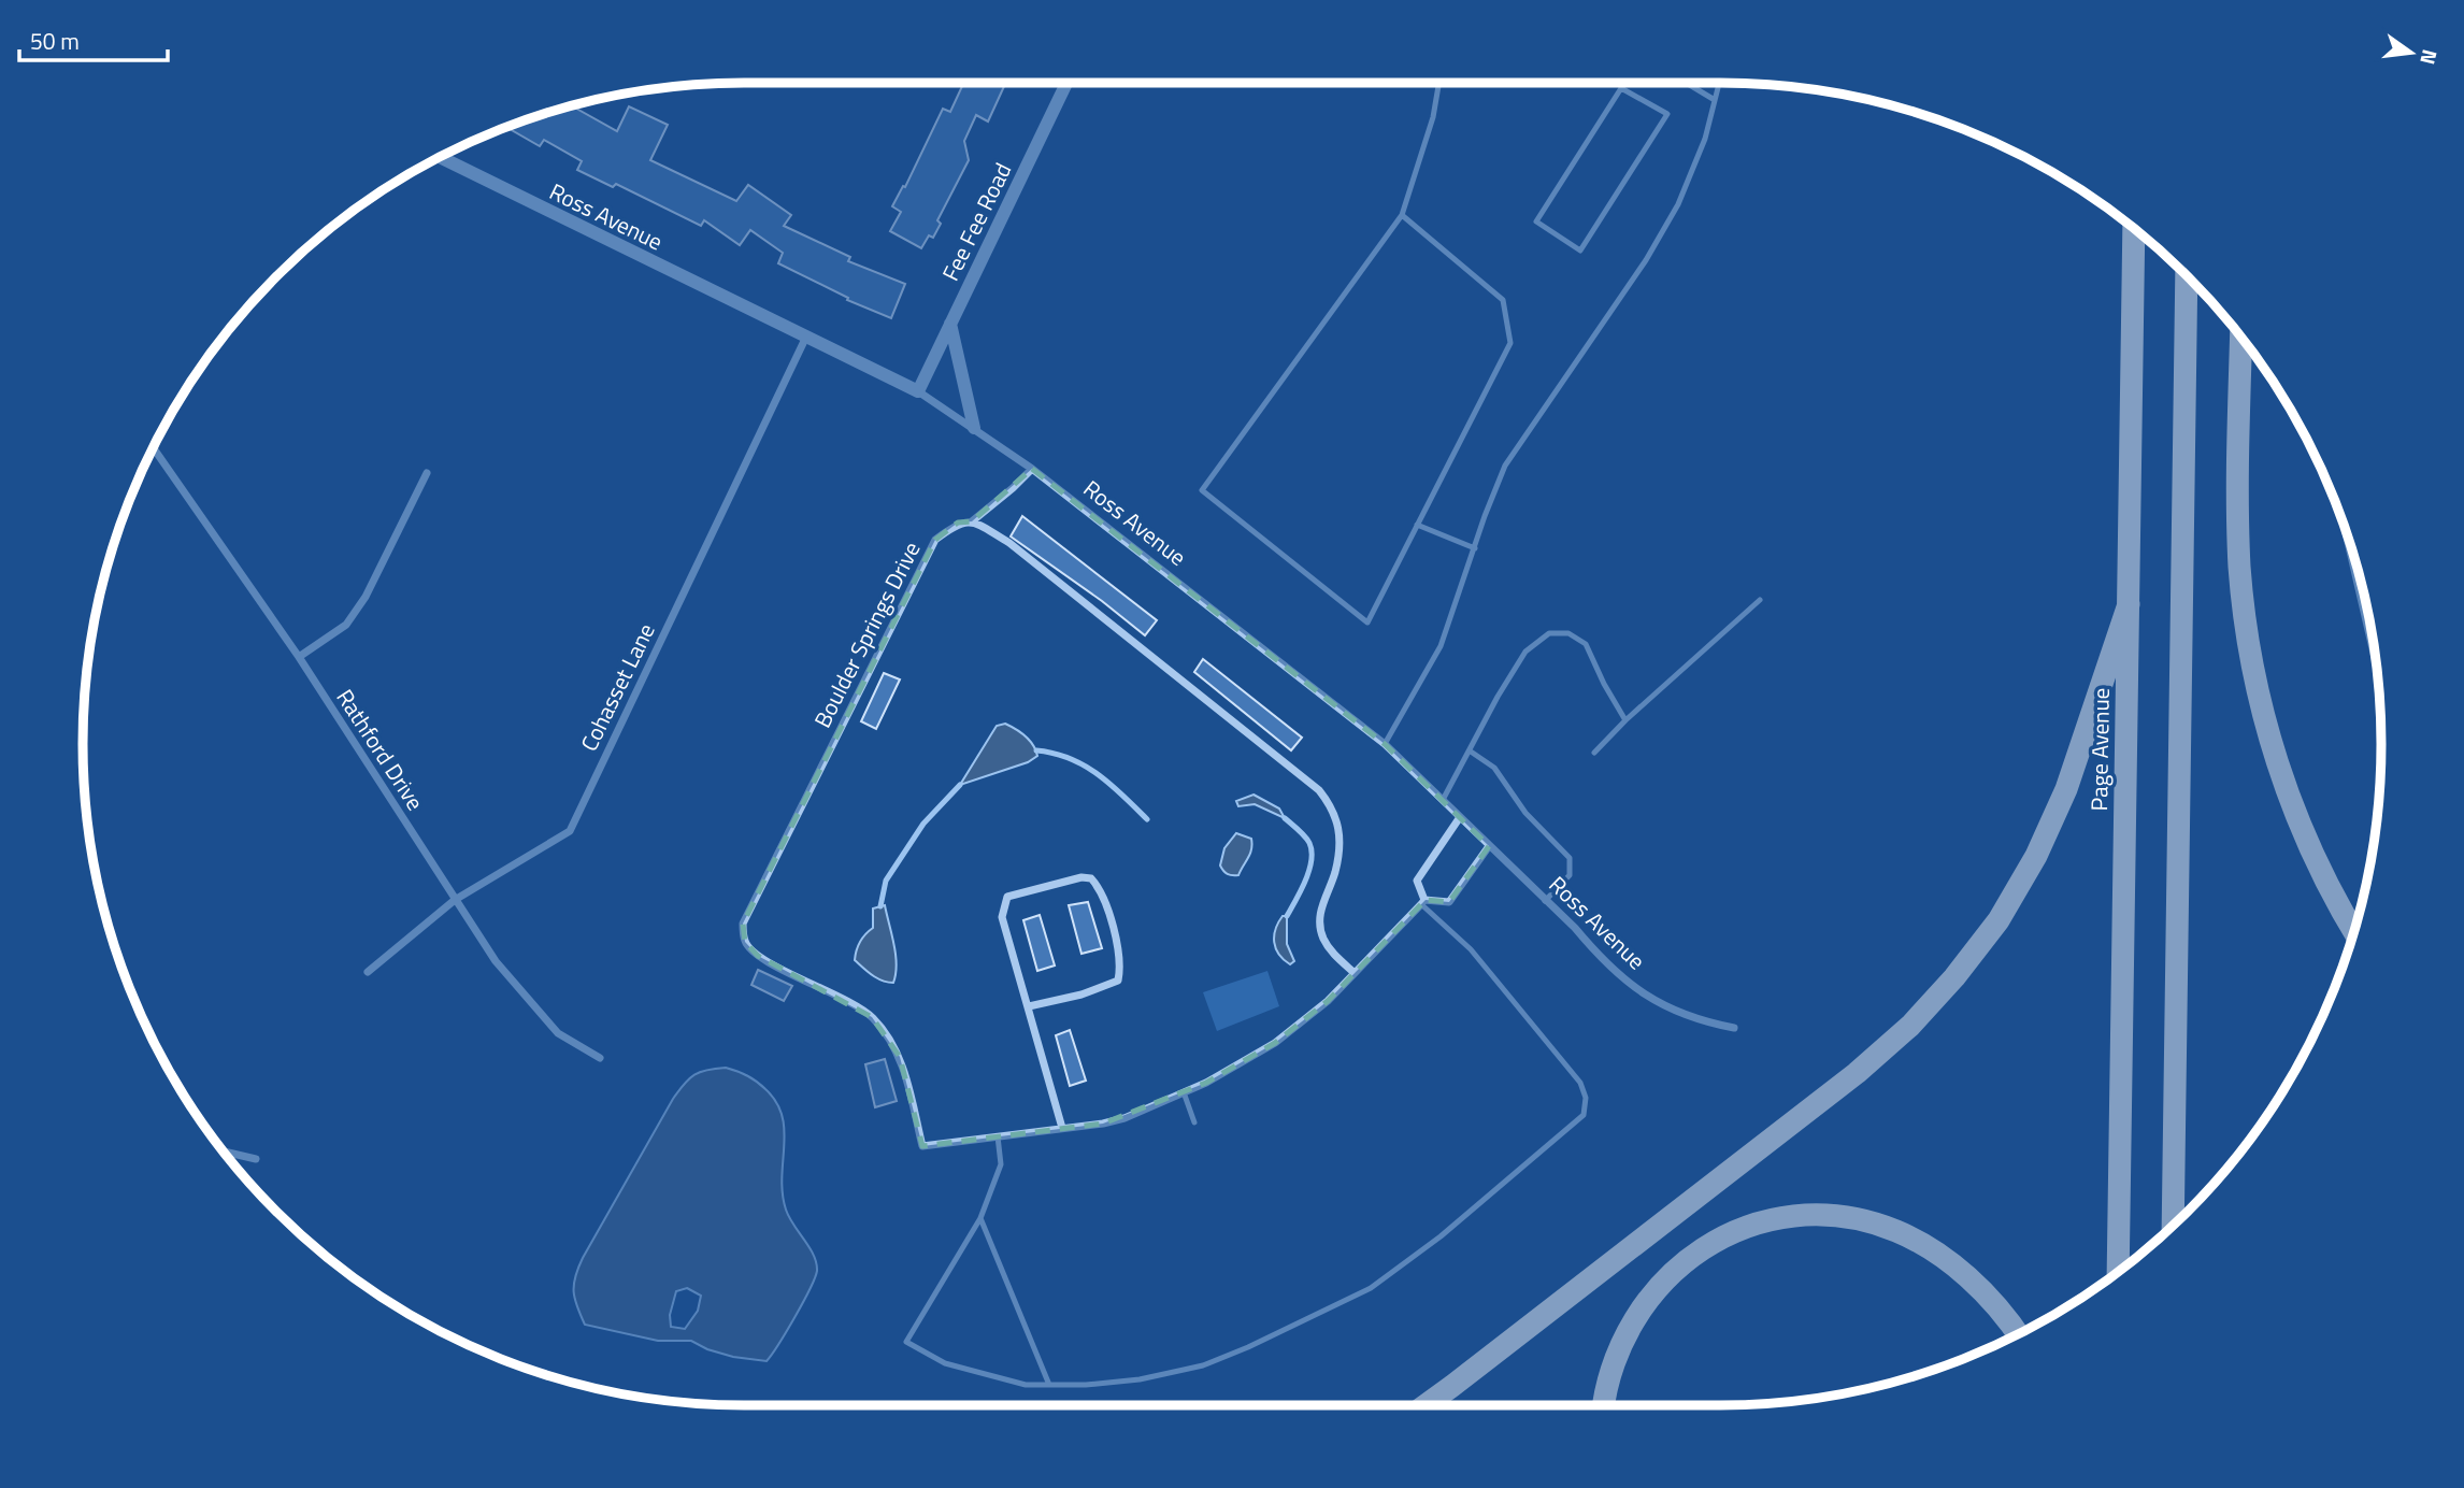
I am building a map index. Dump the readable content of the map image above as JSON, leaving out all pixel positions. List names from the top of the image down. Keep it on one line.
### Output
{"streets":{"highway":["Page Avenue"],"street":["Ross Avenue","Fee Fee Road","Boulder Springs Drive","Cohasset Lane","Rathford Drive"]},"crossings":[["Ross Avenue","Fee Fee Road"],["Ross Avenue","Boulder Springs Drive"],["Ross Avenue","Cohasset Lane"],["Cohasset Lane","Rathford Drive"]],"scale_bar":"50 m","north":"right"}
